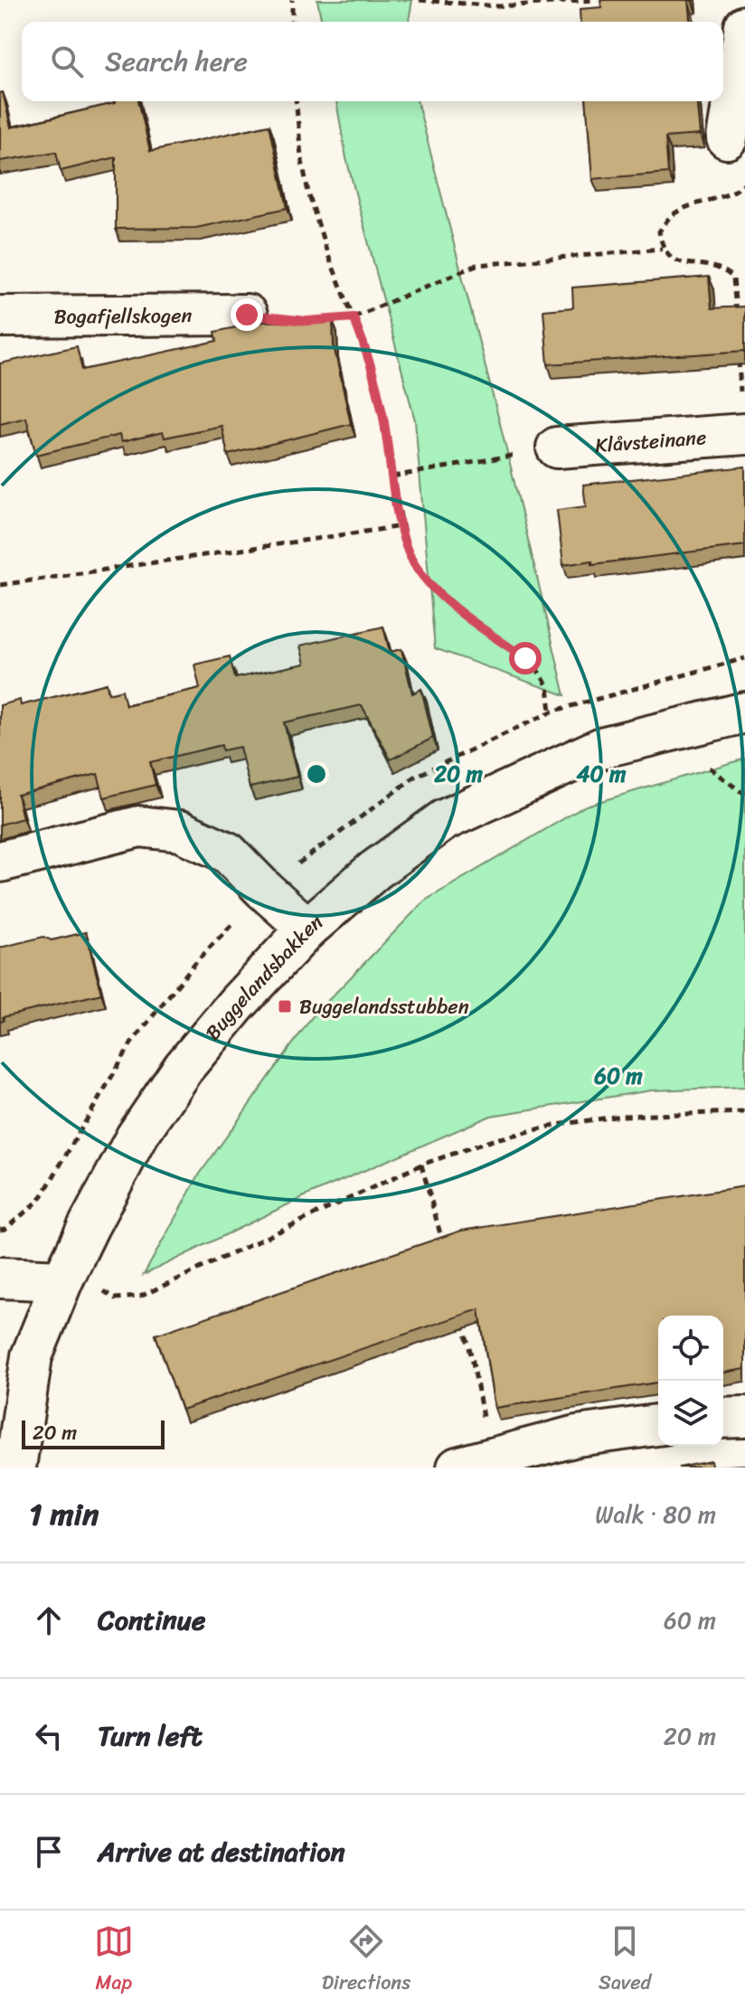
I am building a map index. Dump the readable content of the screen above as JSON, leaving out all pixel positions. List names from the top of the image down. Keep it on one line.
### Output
{"streets":{"street":["Bogafjellskogen","Klåvsteinane","Buggelandsbakken"]},"places":{"transit":["Buggelandsstubben"]},"scale_bar":"20 m","page":{"search":"Search here","scale":"20 m","heading":["1 min","Walk · 80 m"],"list":[["Continue","60 m"],["Turn left","20 m"],"Arrive at destination"],"nav":["Map","Directions","Saved"]},"rings":["20 m","40 m","60 m"]}
